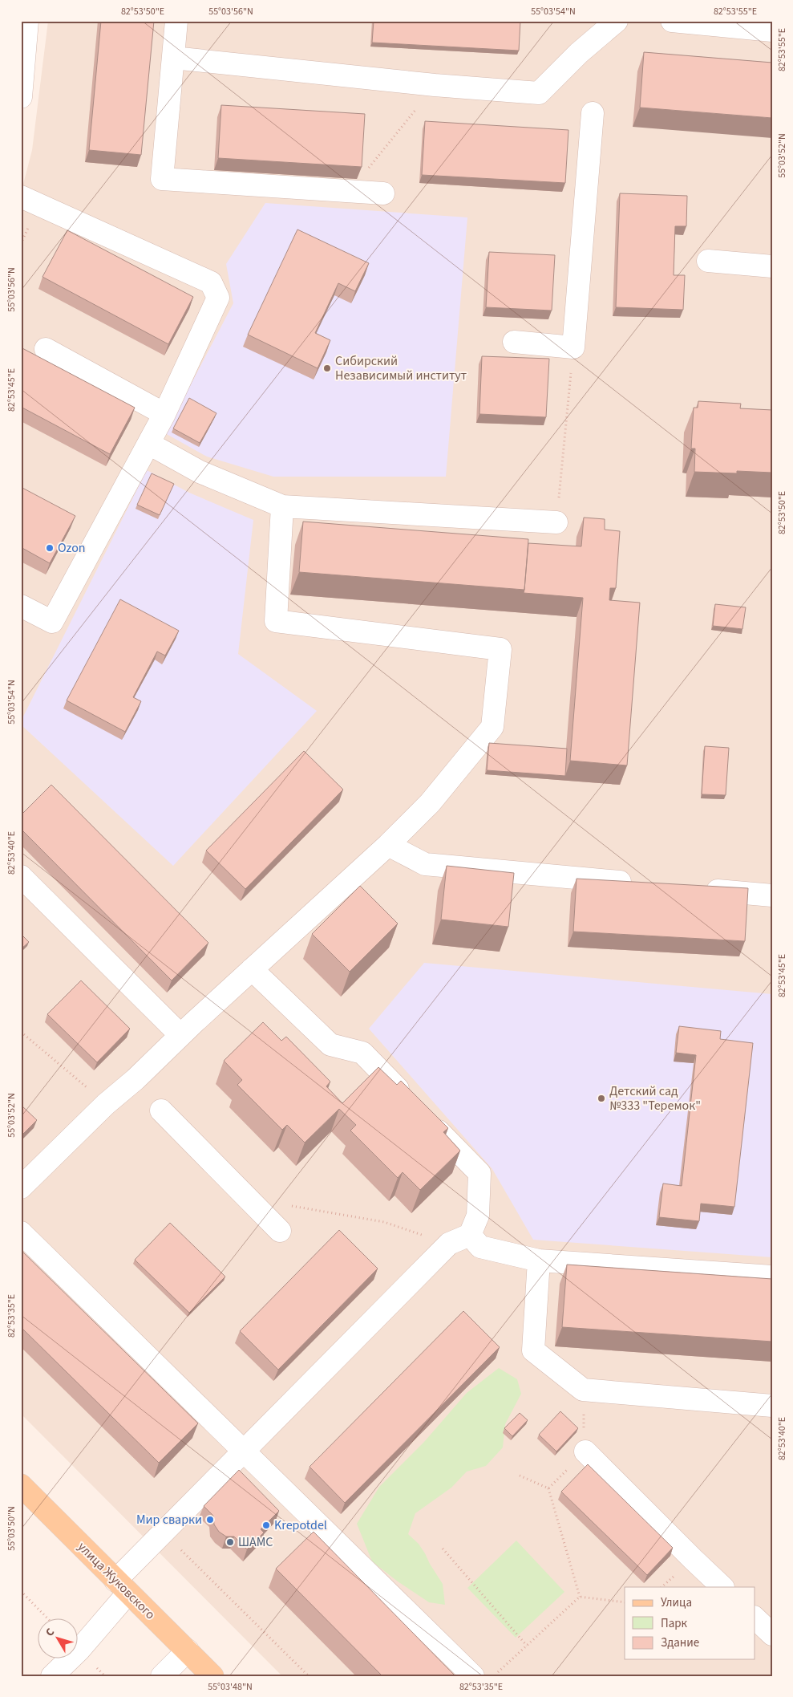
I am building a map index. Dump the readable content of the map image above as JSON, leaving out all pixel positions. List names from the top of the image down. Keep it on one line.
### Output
{"streets":{"main road":["улица Жуковского"]},"places":["Сибирский Независимый институт","Ozon","Детский сад №333 \"Теремок\"","Мир сварки","Krepotdel","ШАМС"],"legend":["Улица","Парк","Здание"],"north":"top left","coordinates":["82°53'50\"E","55°03'56\"N","55°03'54\"N","82°53'55\"E","55°03'52\"N","82°53'45\"E","82°53'40\"E","82°53'35\"E","55°03'50\"N","55°03'48\"N"]}
